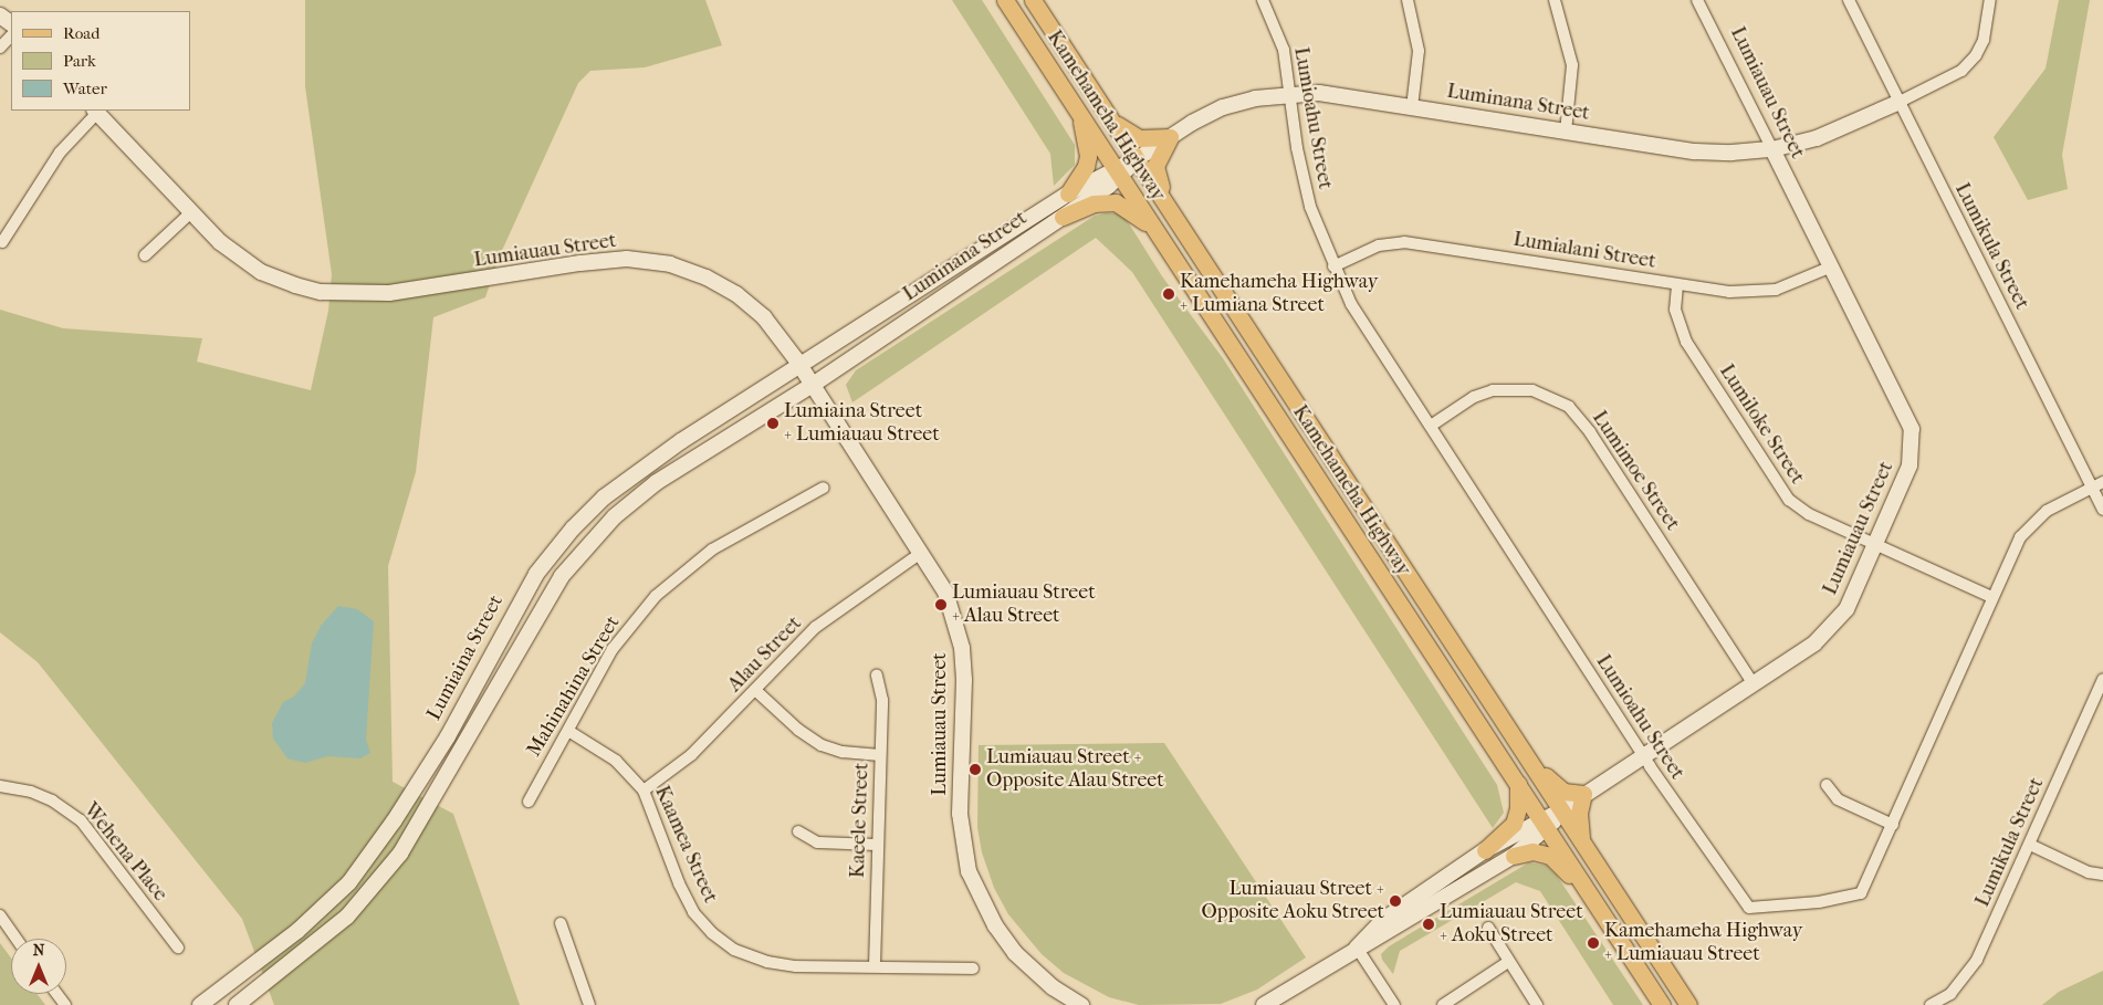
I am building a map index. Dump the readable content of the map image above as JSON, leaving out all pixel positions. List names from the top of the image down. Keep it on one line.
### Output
{"streets":{"main road":["Kamehameha Highway"],"street":["Lumiauau Street","Luminana Street","Lumioahu Street","Lumikula Street","Lumialani Street","Lumiloke Street","Lumimoe Street","Alau Street","Lumiaina Street","Mahinahina Street","Kaeele Street","Kaamea Street","Wehena Place"]},"crossings":[["Lumiauau Street","Luminana Street"],["Lumiauau Street","Kamehameha Highway"],["Lumiauau Street","Lumioahu Street"],["Lumiauau Street","Lumialani Street"],["Lumiauau Street","Lumiloke Street"],["Lumiauau Street","Lumimoe Street"],["Lumiauau Street","Alau Street"],["Lumiauau Street","Lumiaina Street"],["Luminana Street","Kamehameha Highway"],["Luminana Street","Lumioahu Street"],["Luminana Street","Lumikula Street"],["Luminana Street","Lumiaina Street"],["Lumioahu Street","Lumikula Street"],["Lumioahu Street","Lumialani Street"],["Lumioahu Street","Lumiloke Street"],["Lumioahu Street","Lumimoe Street"],["Lumialani Street","Lumiloke Street"],["Alau Street","Kaamea Street"],["Mahinahina Street","Kaamea Street"],["Kaeele Street","Kaamea Street"]],"places":["Kamehameha Highway + Lumiana Street","Lumiaina Street + Lumiauau Street","Lumiauau Street + Alau Street","Lumiauau Street + Opposite Alau Street","Lumiauau Street + Opposite Aoku Street","Lumiauau Street + Aoku Street","Kamehameha Highway + Lumiauau Street"],"legend":["Road","Park","Water"],"north":"top"}
